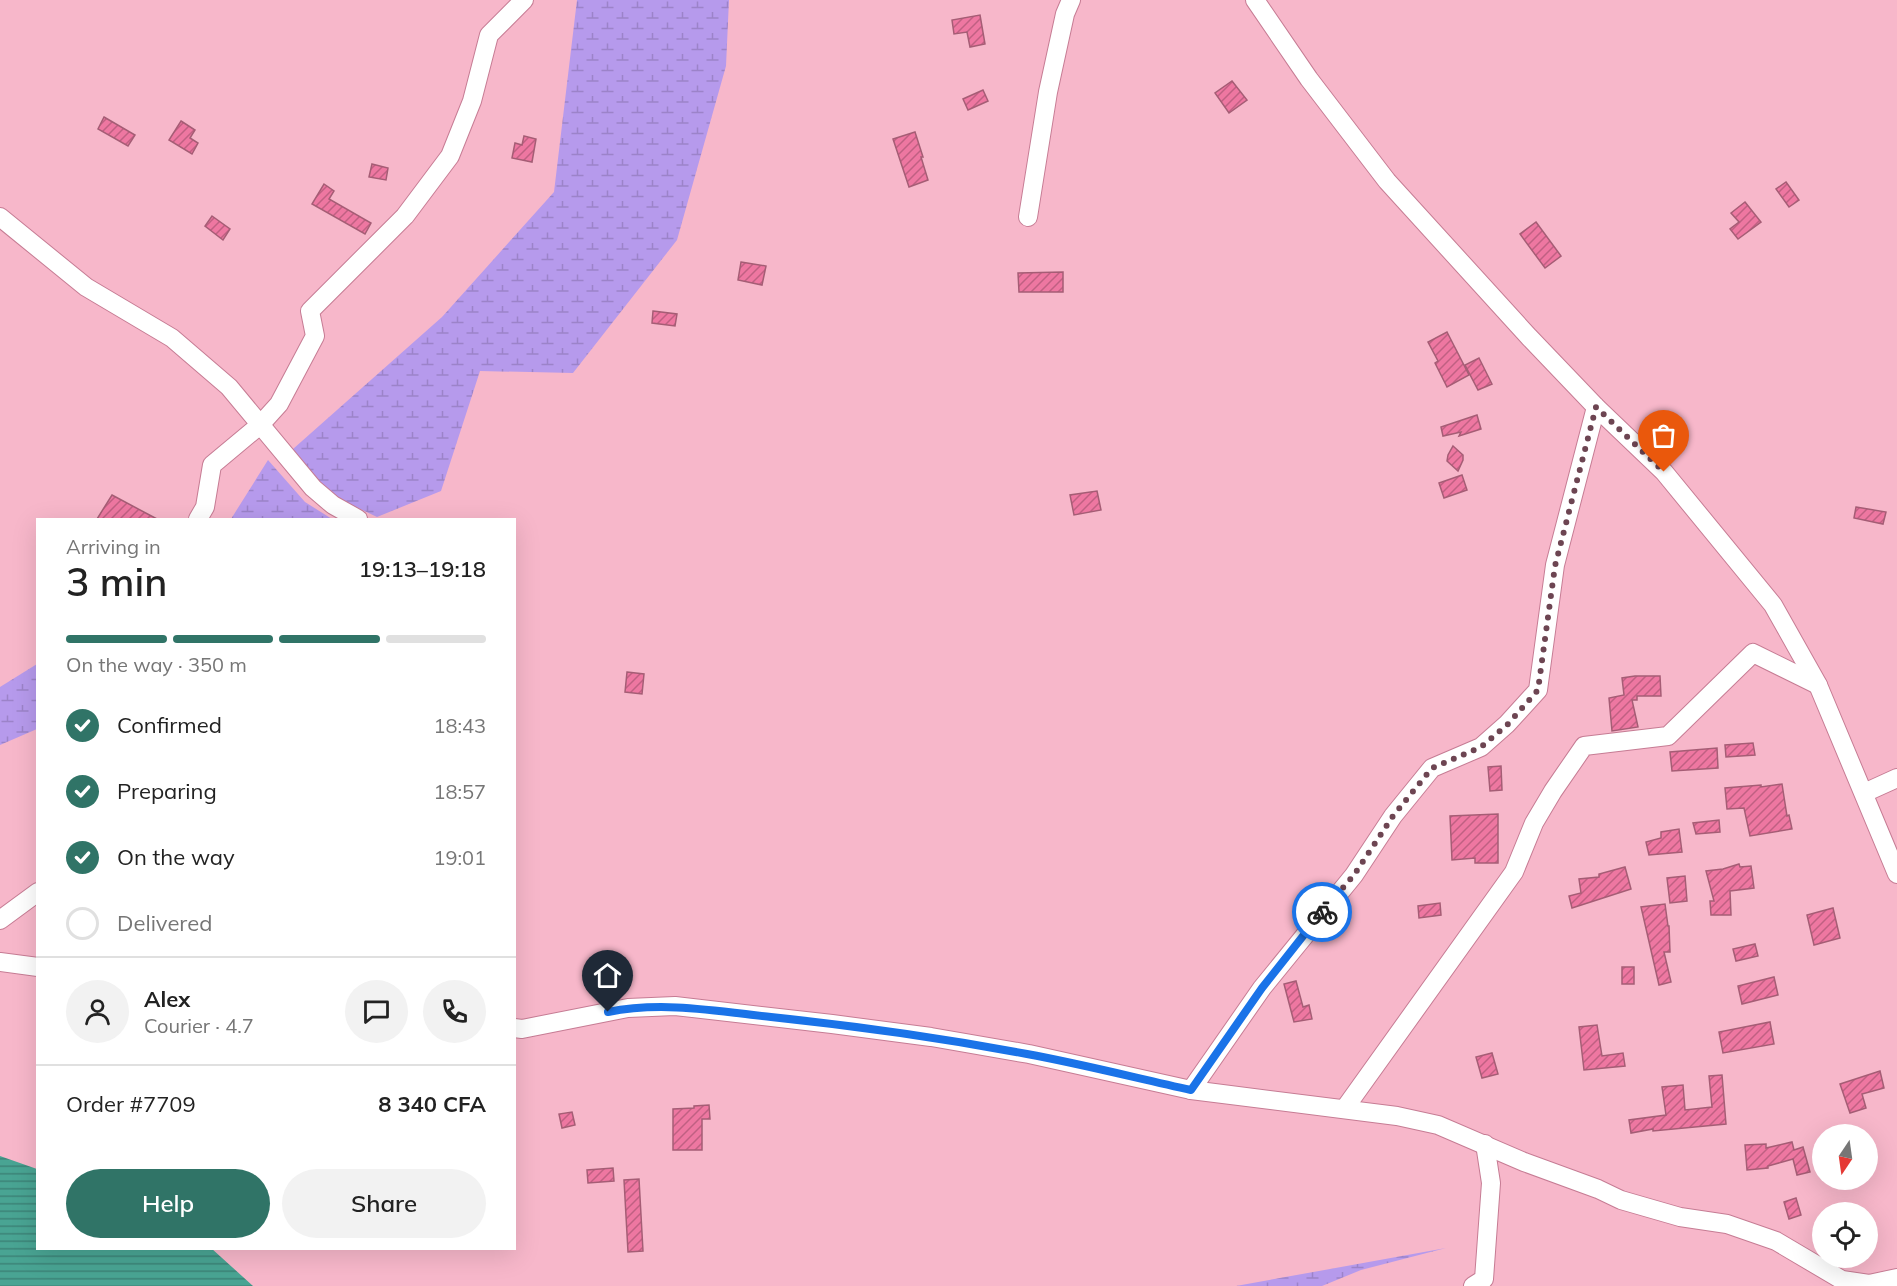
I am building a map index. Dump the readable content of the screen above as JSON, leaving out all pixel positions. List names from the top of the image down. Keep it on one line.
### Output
{"north":"bottom","page":{"heading":["3 min","Arriving in","19:13–19:18"],"panel":["Alex","Courier · 4.7","Order #7709","8 340 CFA"],"bar":"On the way · 350 m","list":[["Confirmed","18:43"],["Preparing","18:57"],["On the way","19:01"],"Delivered"],"buttons":["Help","Share"]}}
